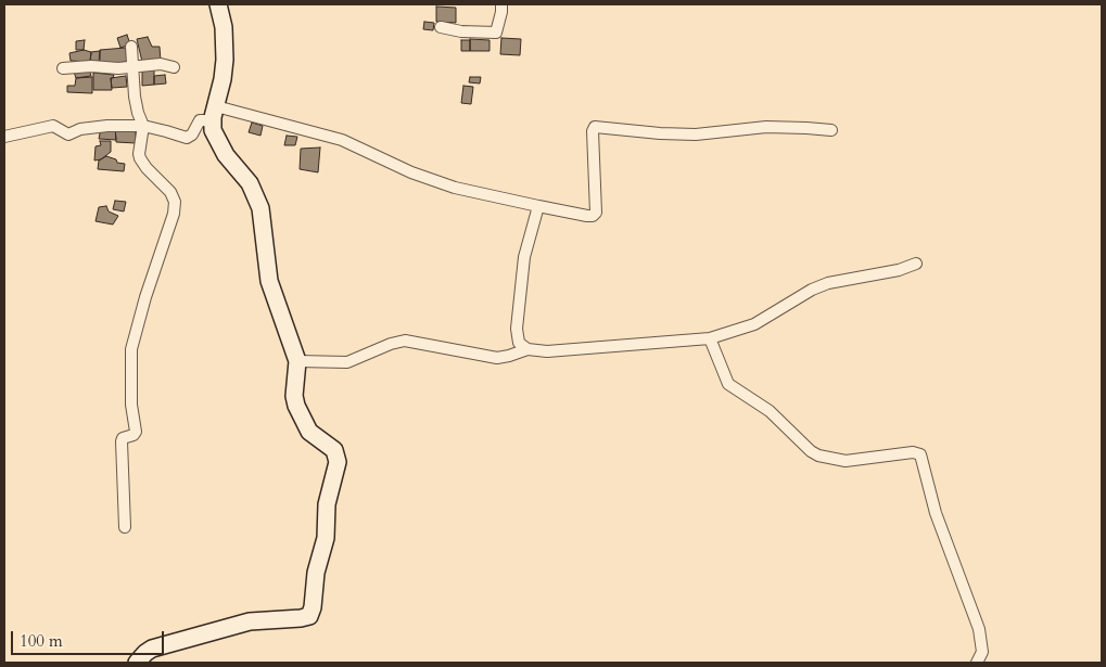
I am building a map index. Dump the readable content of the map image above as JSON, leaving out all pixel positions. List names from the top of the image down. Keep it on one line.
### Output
{"scale_bar":"100 m"}
